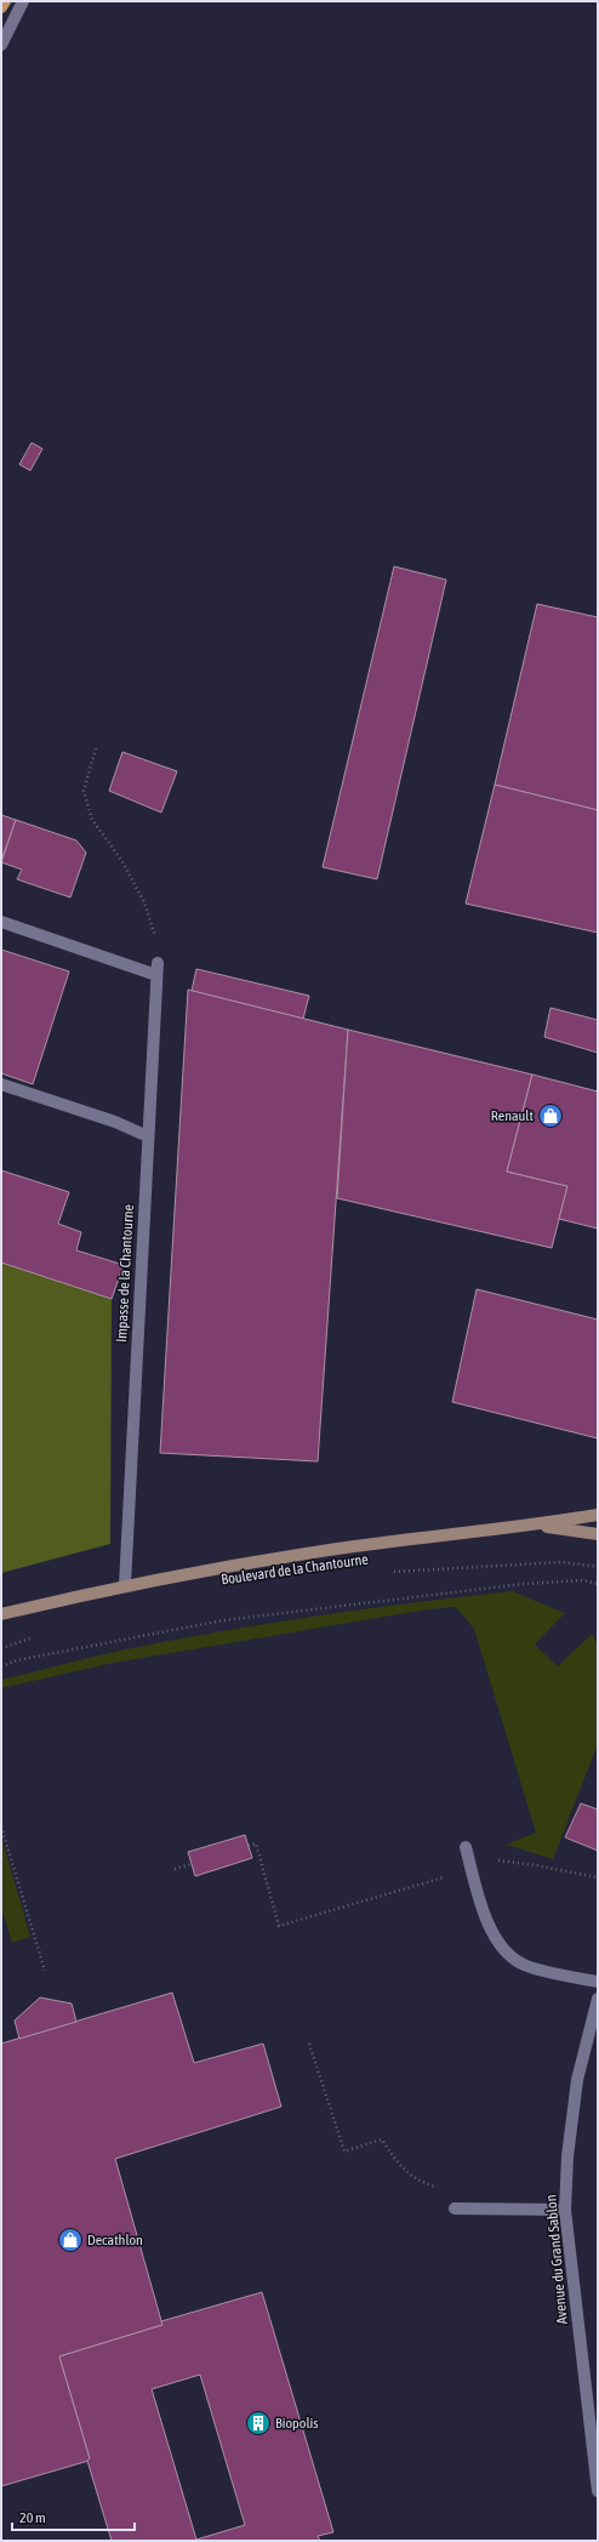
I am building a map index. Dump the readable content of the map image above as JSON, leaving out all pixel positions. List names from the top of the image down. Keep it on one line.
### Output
{"streets":{"street":["Impasse de la Chantourne","Boulevard de la Chantourne","Avenue du Grand Sablon"]},"crossings":[["Impasse de la Chantourne","Boulevard de la Chantourne"]],"places":{"shop":["Renault","Decathlon"],"building":["Biopolis"]},"scale_bar":"20 m"}
